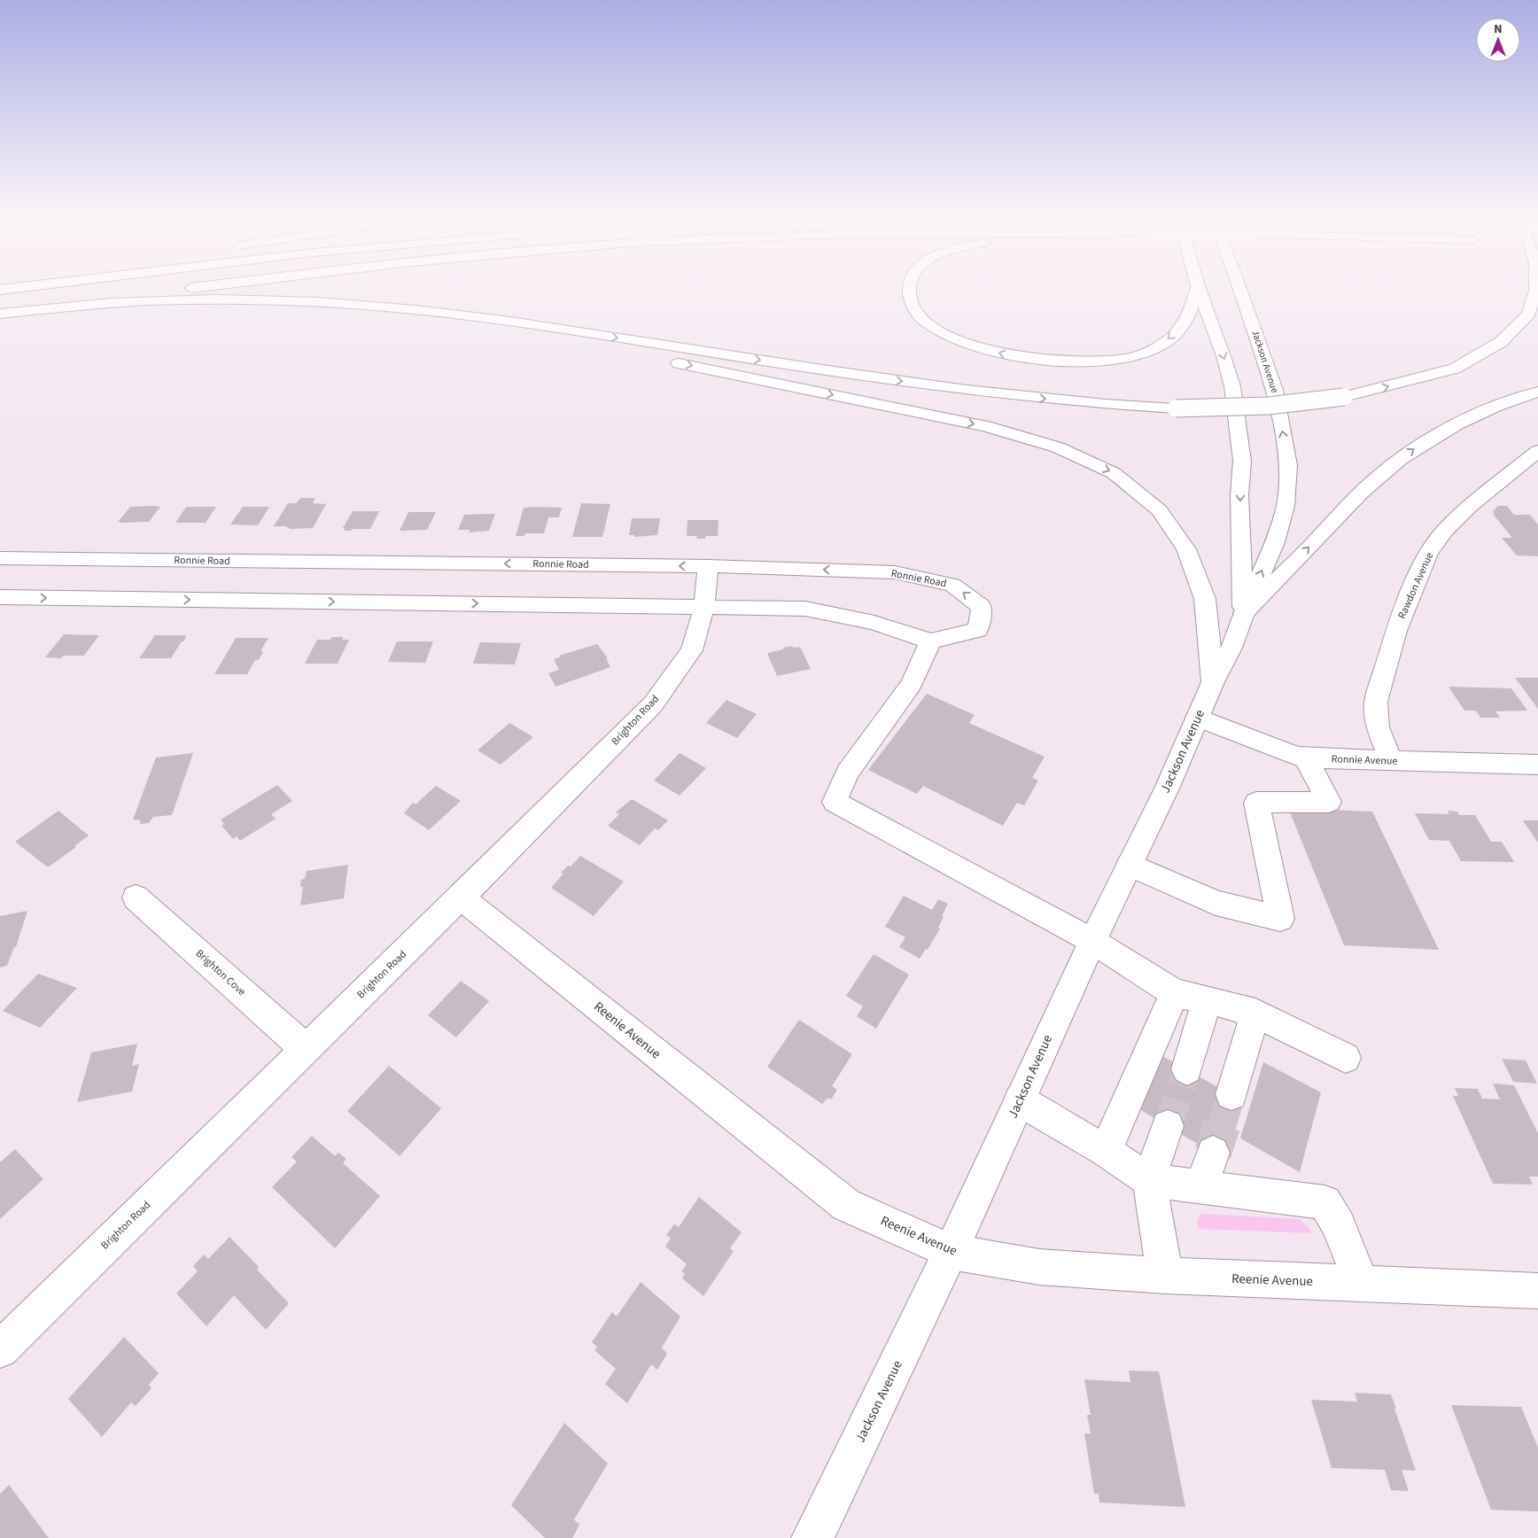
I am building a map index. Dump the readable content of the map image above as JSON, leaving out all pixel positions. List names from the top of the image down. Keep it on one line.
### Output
{"streets":{"main road":["Jackson Avenue","Ronnie Road","Rawdon Avenue","Brighton Road","Ronnie Avenue","Brighton Cove","Reenie Avenue"]},"crossings":[["Jackson Avenue","Ronnie Avenue"],["Jackson Avenue","Reenie Avenue"],["Ronnie Road","Brighton Road"],["Rawdon Avenue","Ronnie Avenue"],["Brighton Road","Brighton Cove"],["Brighton Road","Reenie Avenue"]],"north":"top"}
